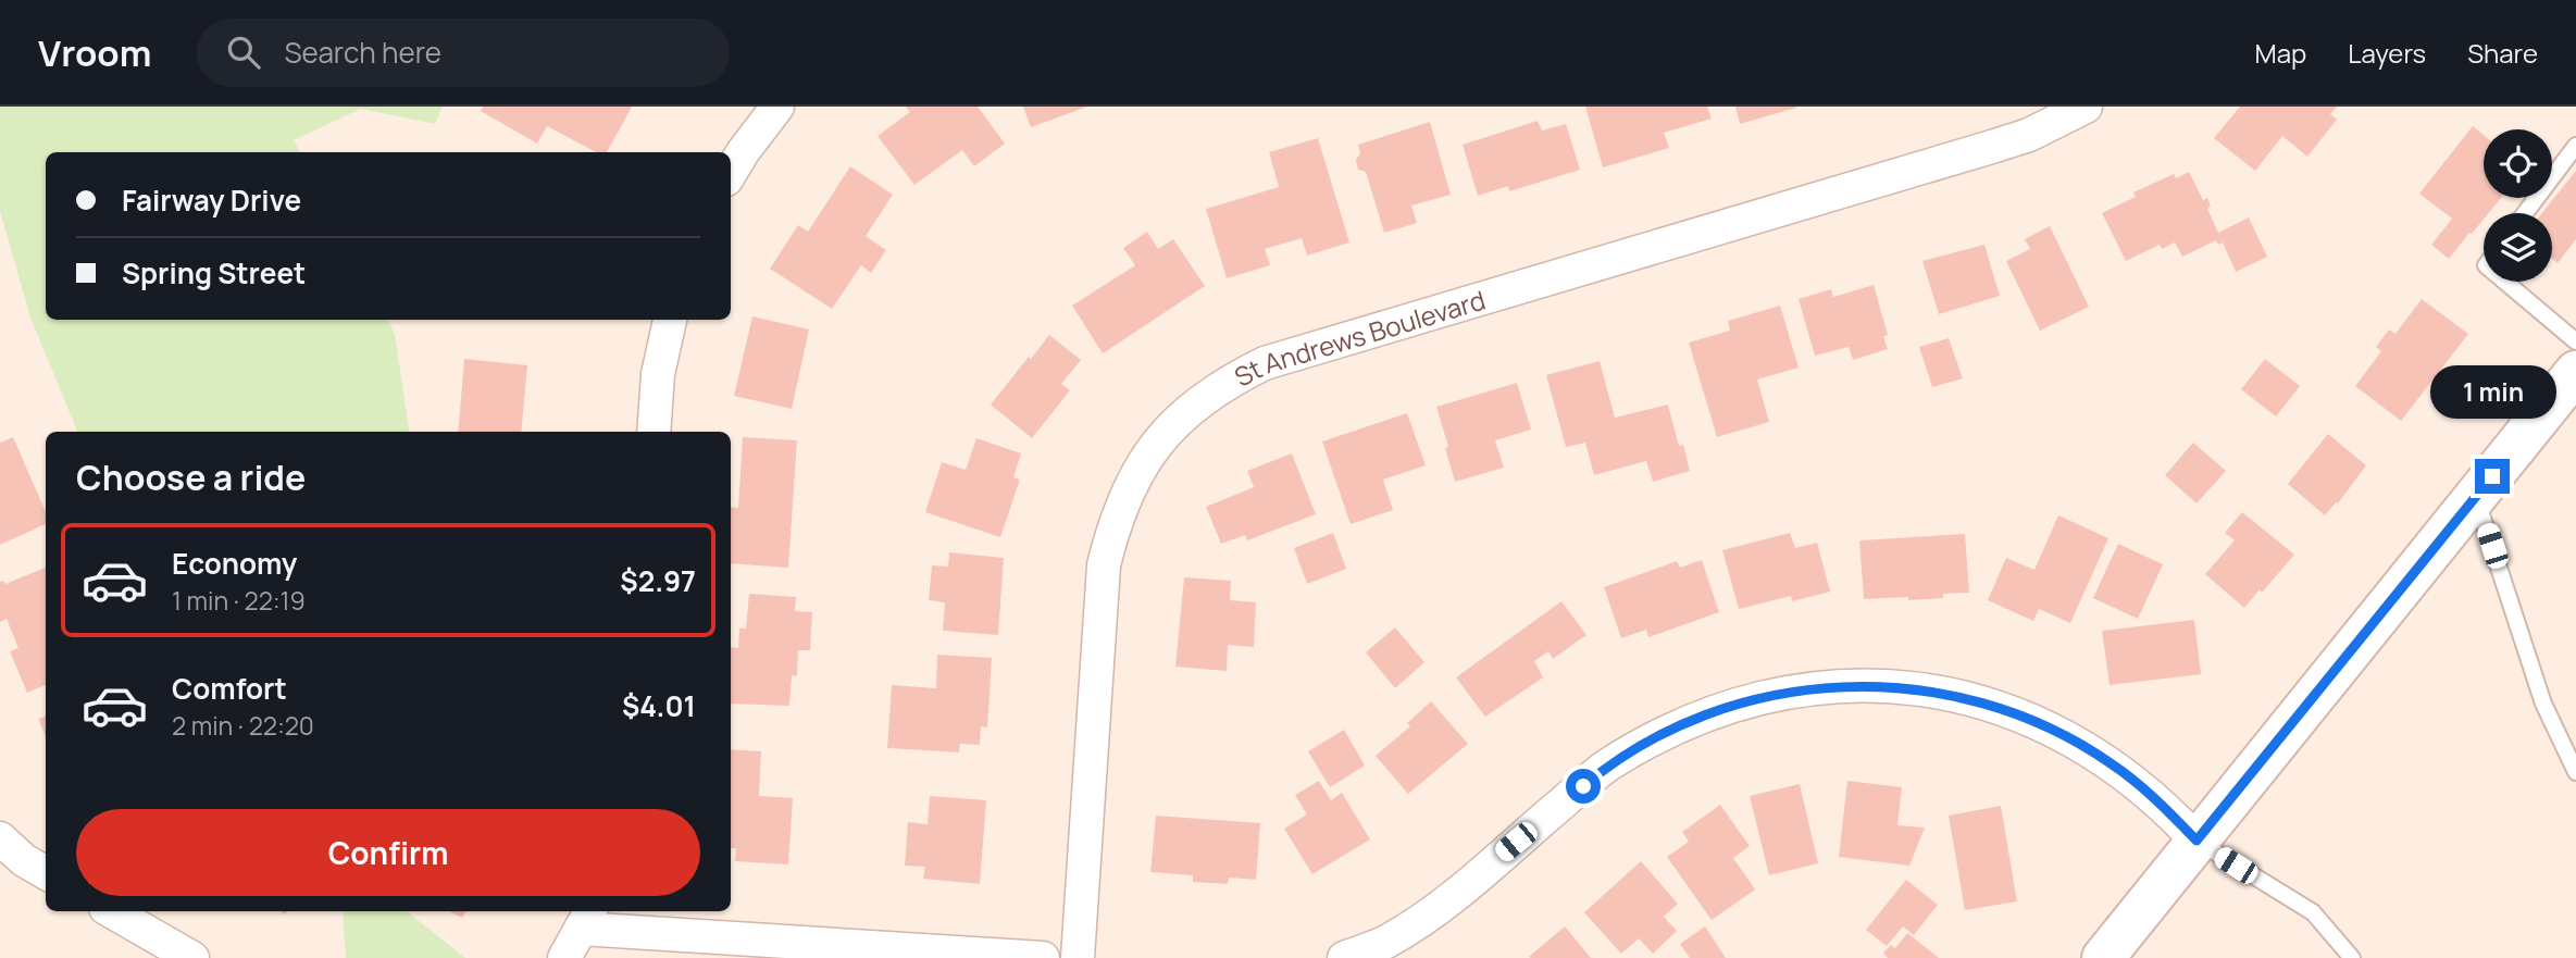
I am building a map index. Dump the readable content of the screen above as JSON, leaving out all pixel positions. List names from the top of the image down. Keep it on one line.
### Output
{"streets":{"street":["St Andrews Boulevard"]},"page":{"header":"Vroom","search":"Search here","nav":["Map","Layers","Share"],"banner":["Fairway Drive","Spring Street"],"bubble":"1 min","heading":"Choose a ride","list":[{"name":"Economy","note":"1 min · 22:19","value":"$2.97"},{"name":"Comfort","note":"2 min · 22:20","value":"$4.01"}],"buttons":"Confirm"}}
